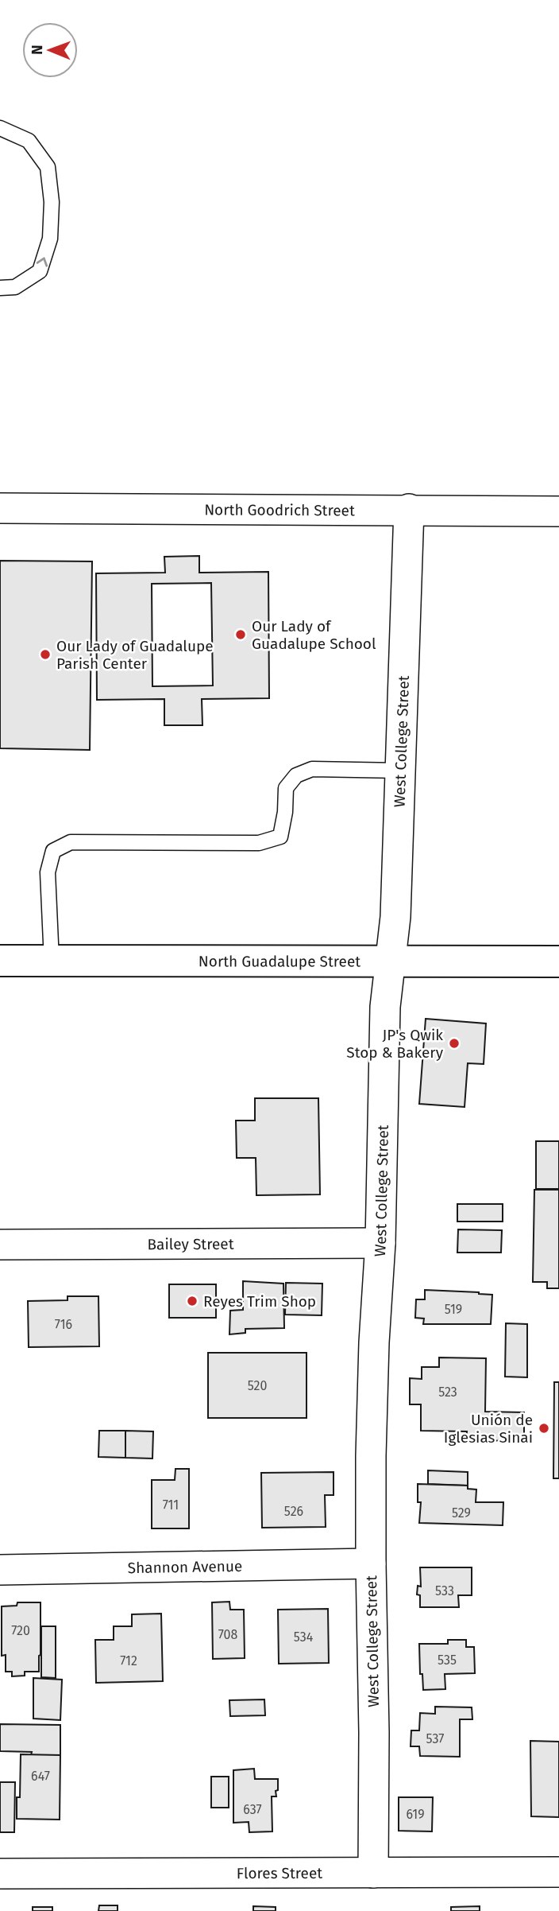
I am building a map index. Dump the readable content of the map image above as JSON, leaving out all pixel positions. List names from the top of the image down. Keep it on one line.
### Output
{"streets":{"street":["North Goodrich Street","West College Street","North Guadalupe Street","Bailey Street","Shannon Avenue","Flores Street"]},"crossings":[["North Goodrich Street","West College Street"],["West College Street","North Guadalupe Street"],["West College Street","Bailey Street"],["West College Street","Shannon Avenue"],["West College Street","Flores Street"]],"places":["Our Lady of Guadalupe School","Our Lady of Guadalupe Parish Center","JP's Qwik Stop & Bakery","Reyes Trim Shop","Unión de Iglesias Sinai"],"house_numbers":["519","716","520","523","711","526","529","533","720","708","534","535","712","537","647","637","619"],"north":"left"}
